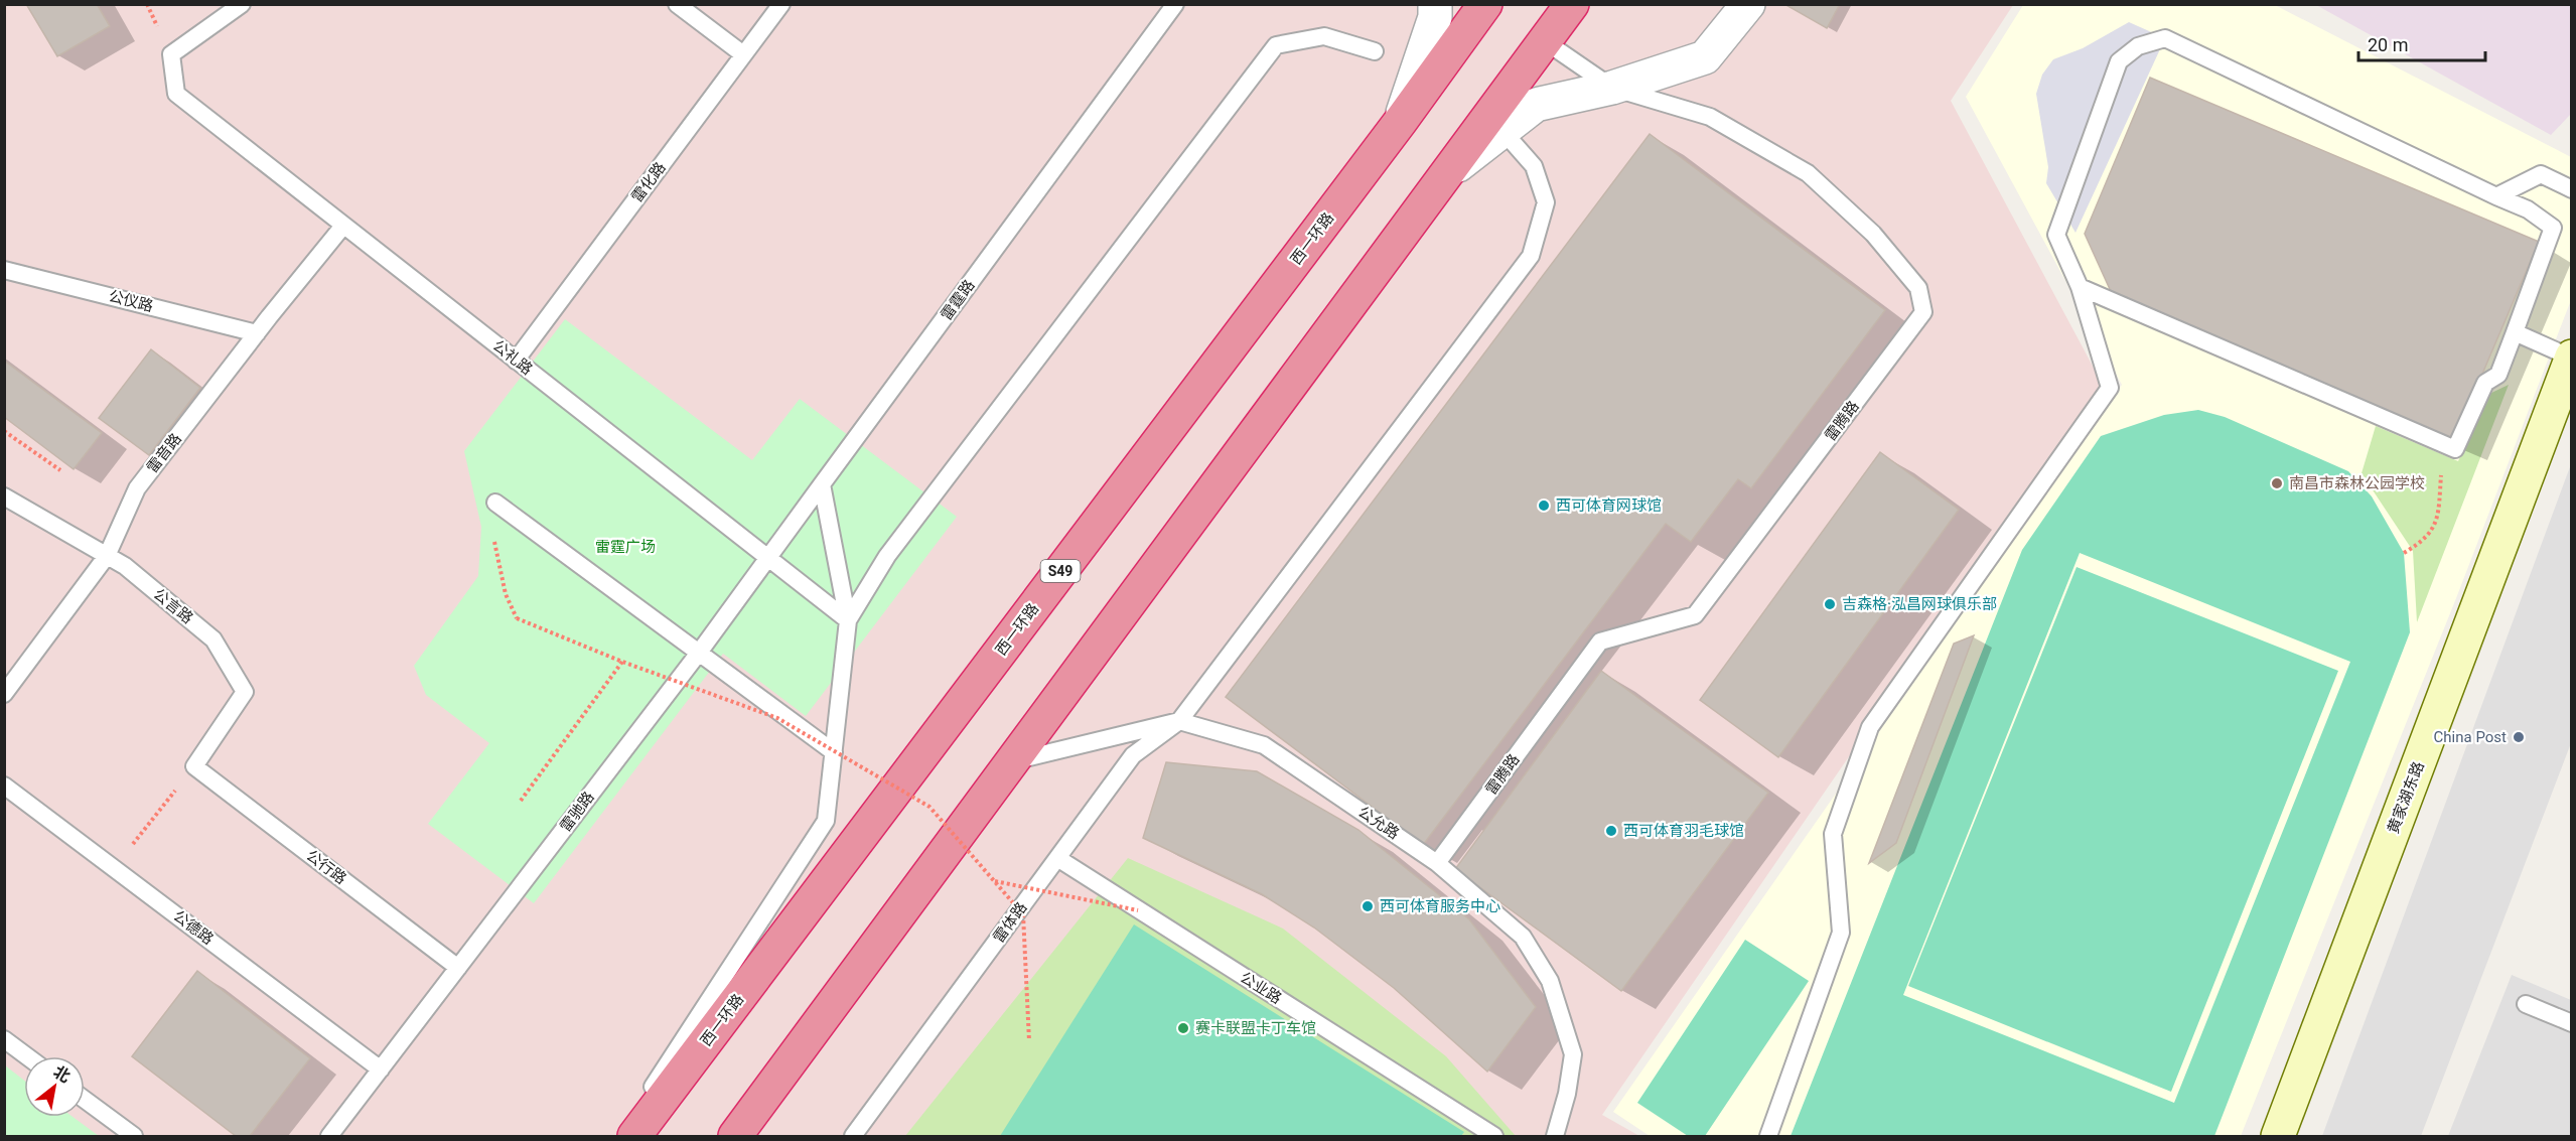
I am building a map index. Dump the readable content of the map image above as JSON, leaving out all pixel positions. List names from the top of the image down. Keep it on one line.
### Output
{"streets":{"highway":["西一环路","S49"],"main road":["黄家湖东路"],"lane":["雷化路","雷霆路","公仪路","公礼路","雷腾路","雷音路","公言路","雷驰路","公允路","公行路","雷体路","公德路","公业路"]},"crossings":[["雷化路","公礼路"],["雷霆路","雷驰路"],["公仪路","雷音路"],["公礼路","雷音路"],["公礼路","雷驰路"],["雷腾路","公允路"],["雷音路","公言路"],["公言路","公行路"],["雷驰路","公行路"],["雷驰路","公德路"],["公允路","雷体路"],["雷体路","公业路"]],"parks":["雷霆广场"],"places":["南昌市森林公园学校","西可体育网球馆","吉森格·泓昌网球俱乐部","China Post","西可体育羽毛球馆","西可体育服务中心","赛卡联盟卡丁车馆"],"scale_bar":"20 m","north":"top right"}
